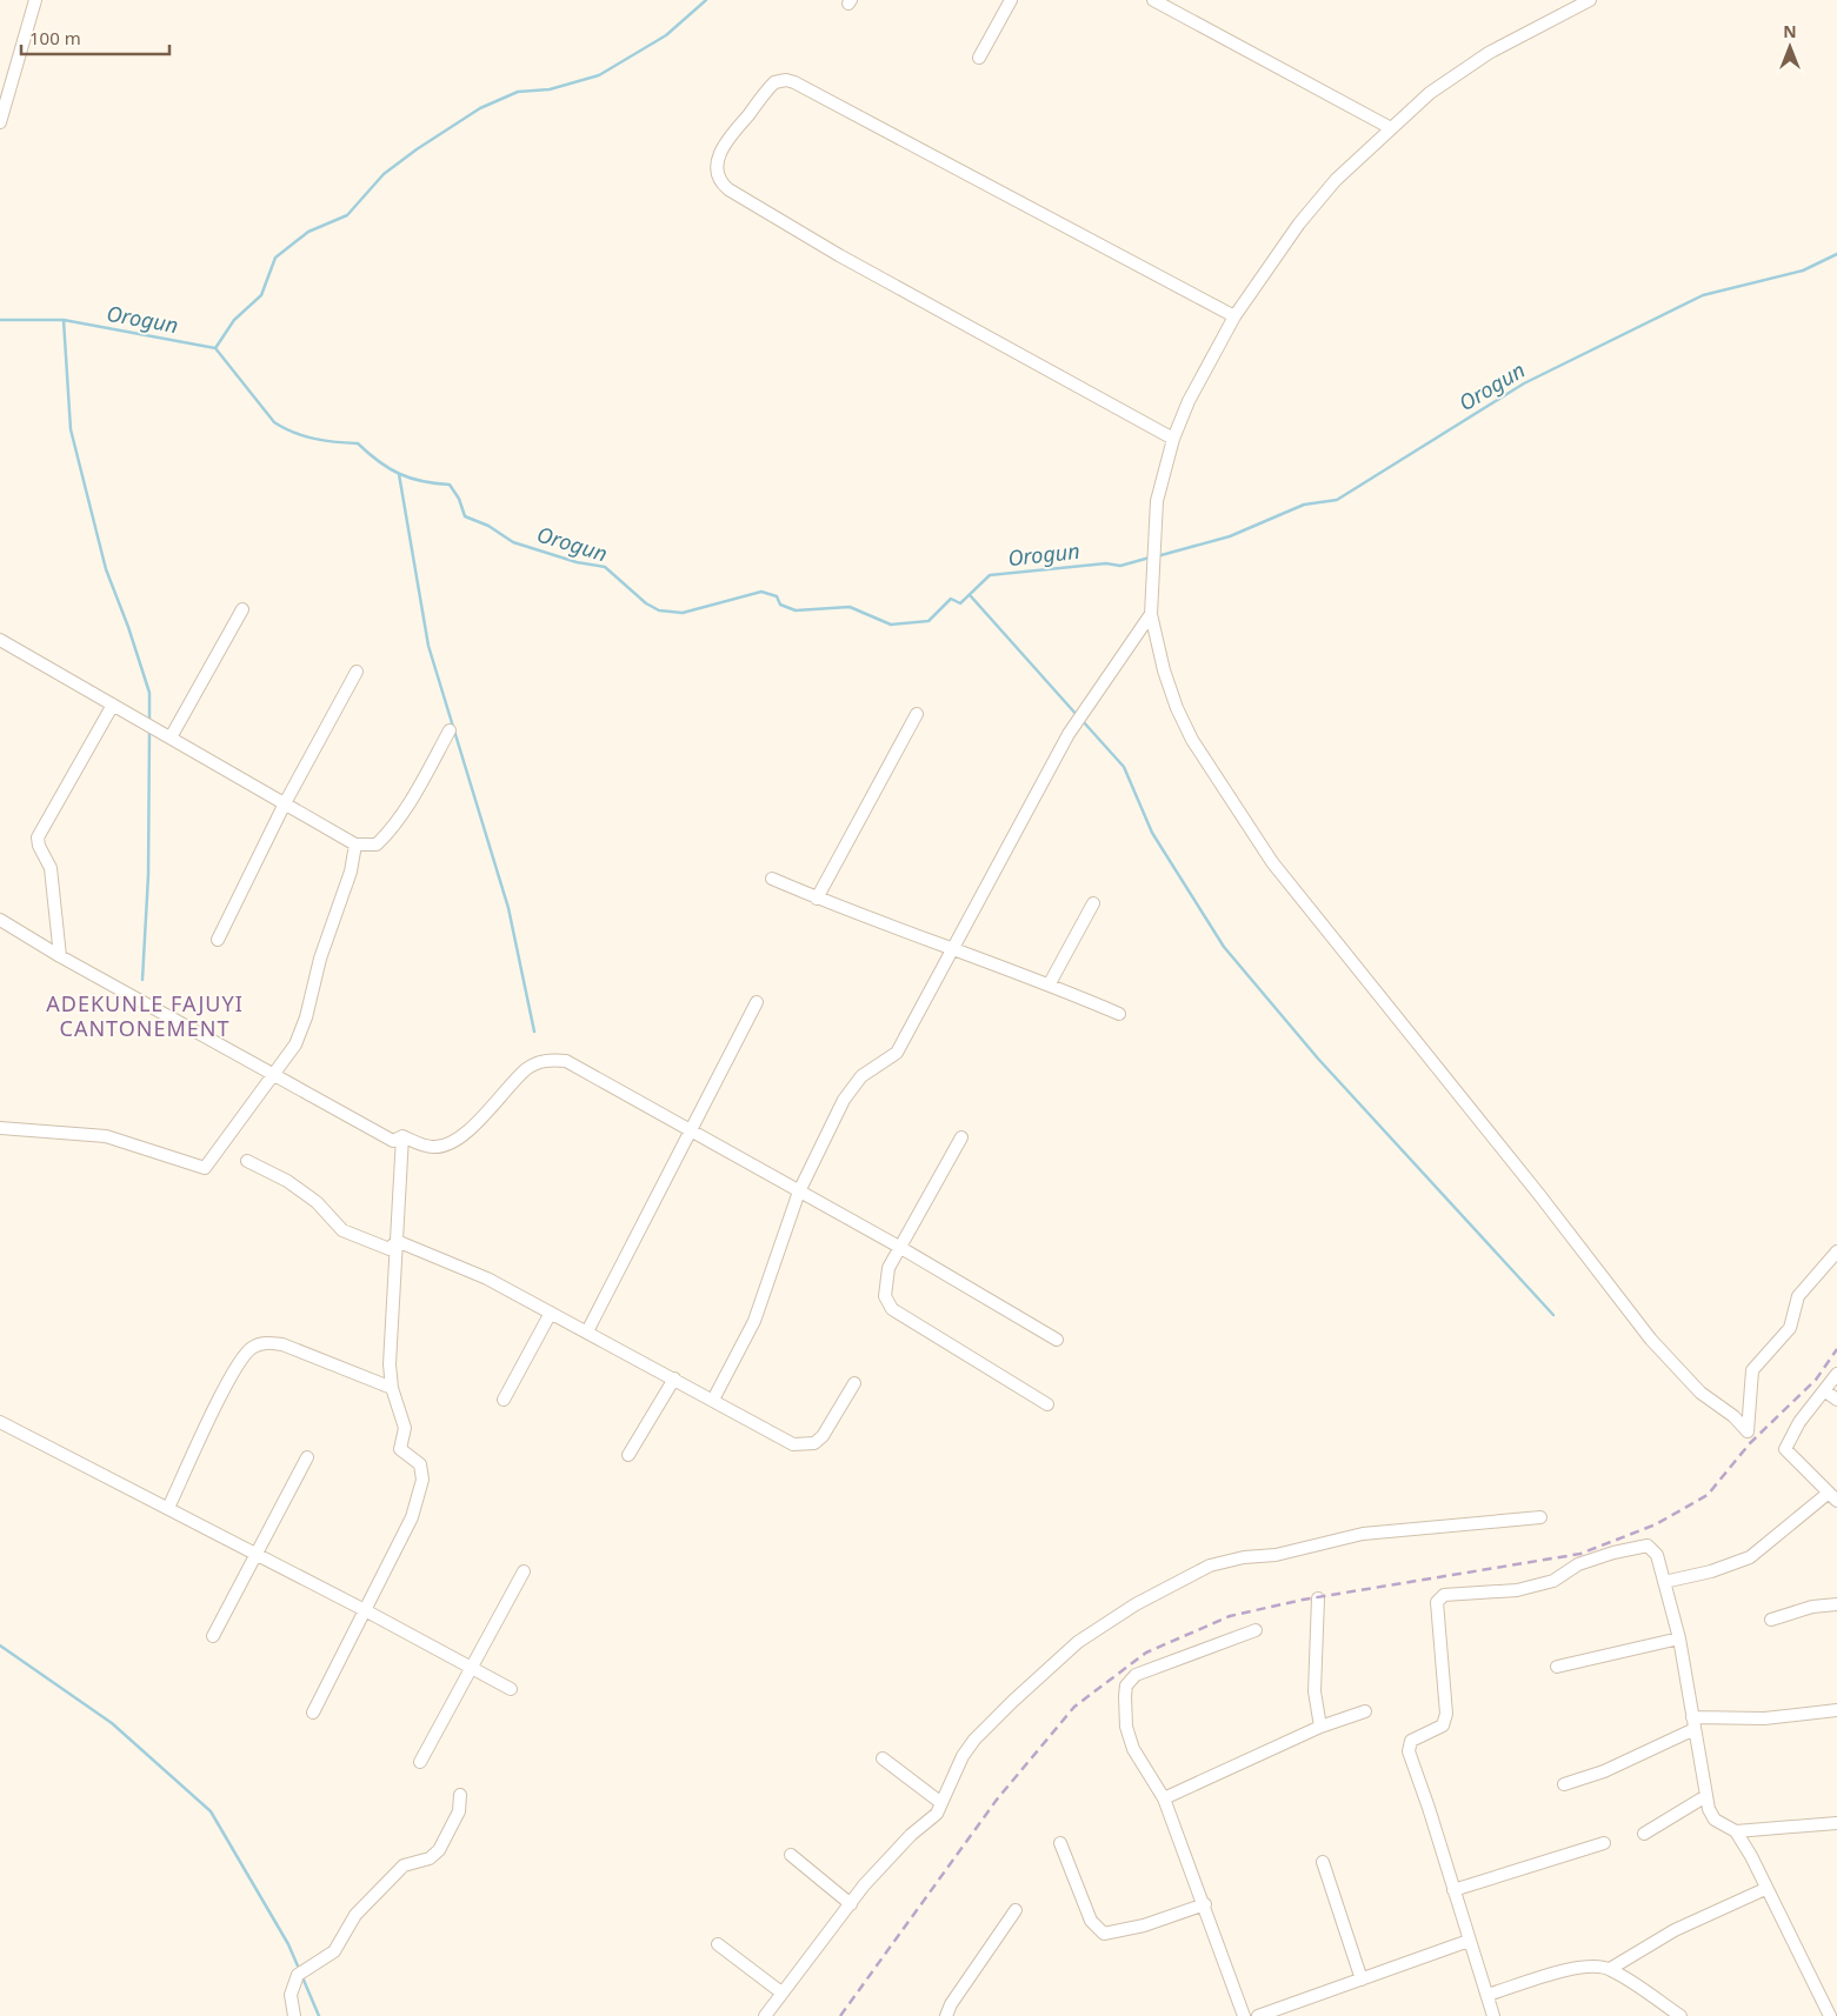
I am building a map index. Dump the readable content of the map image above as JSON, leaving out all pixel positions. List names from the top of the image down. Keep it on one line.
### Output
{"districts":["ADEKUNLE FAJUYI CANTONEMENT"],"water":["Orogun"],"scale_bar":"100 m","north":"top"}
